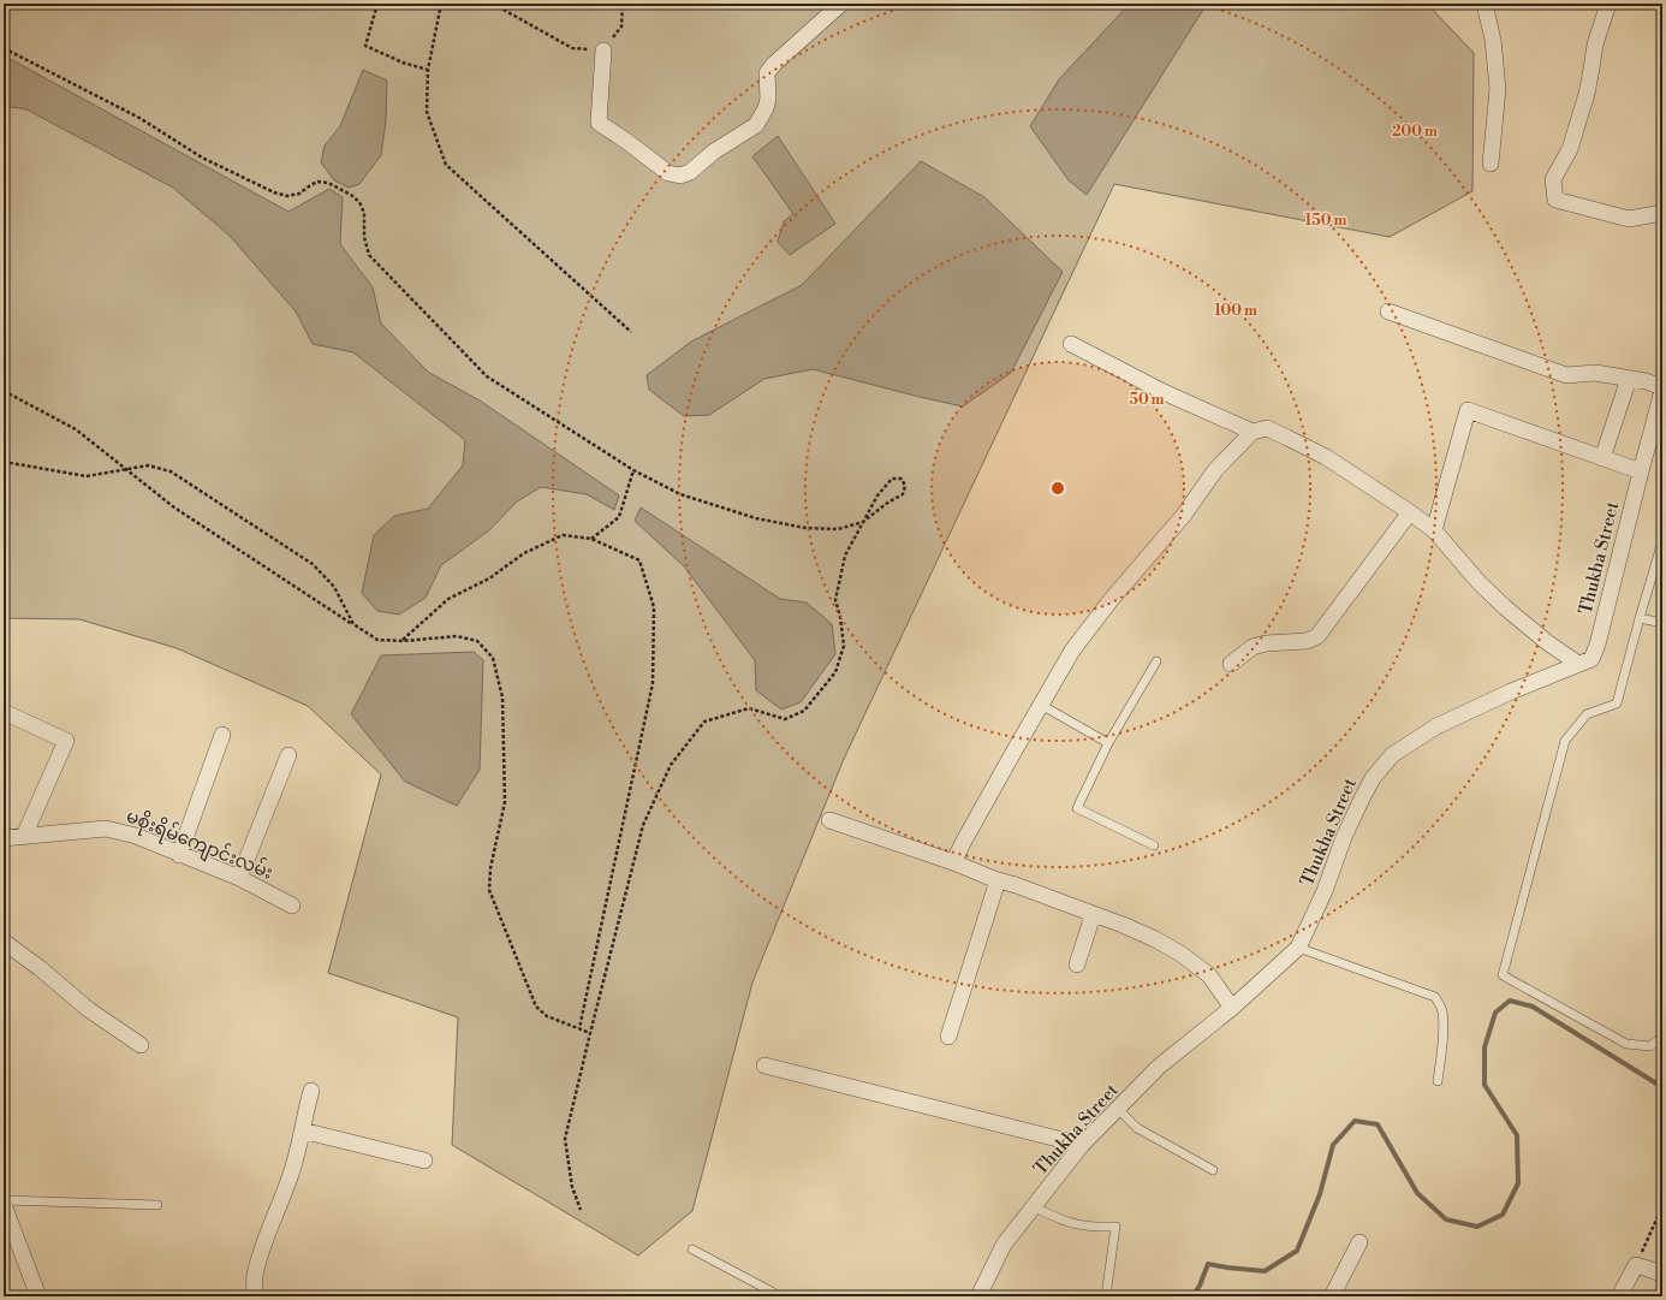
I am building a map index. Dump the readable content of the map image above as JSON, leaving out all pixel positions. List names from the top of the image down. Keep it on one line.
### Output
{"streets":{"street":["Thukha Street","မစိုးရိမ်ကျောင်းလမ်း"]},"rings":["200 m","150 m","100 m","50 m"]}
